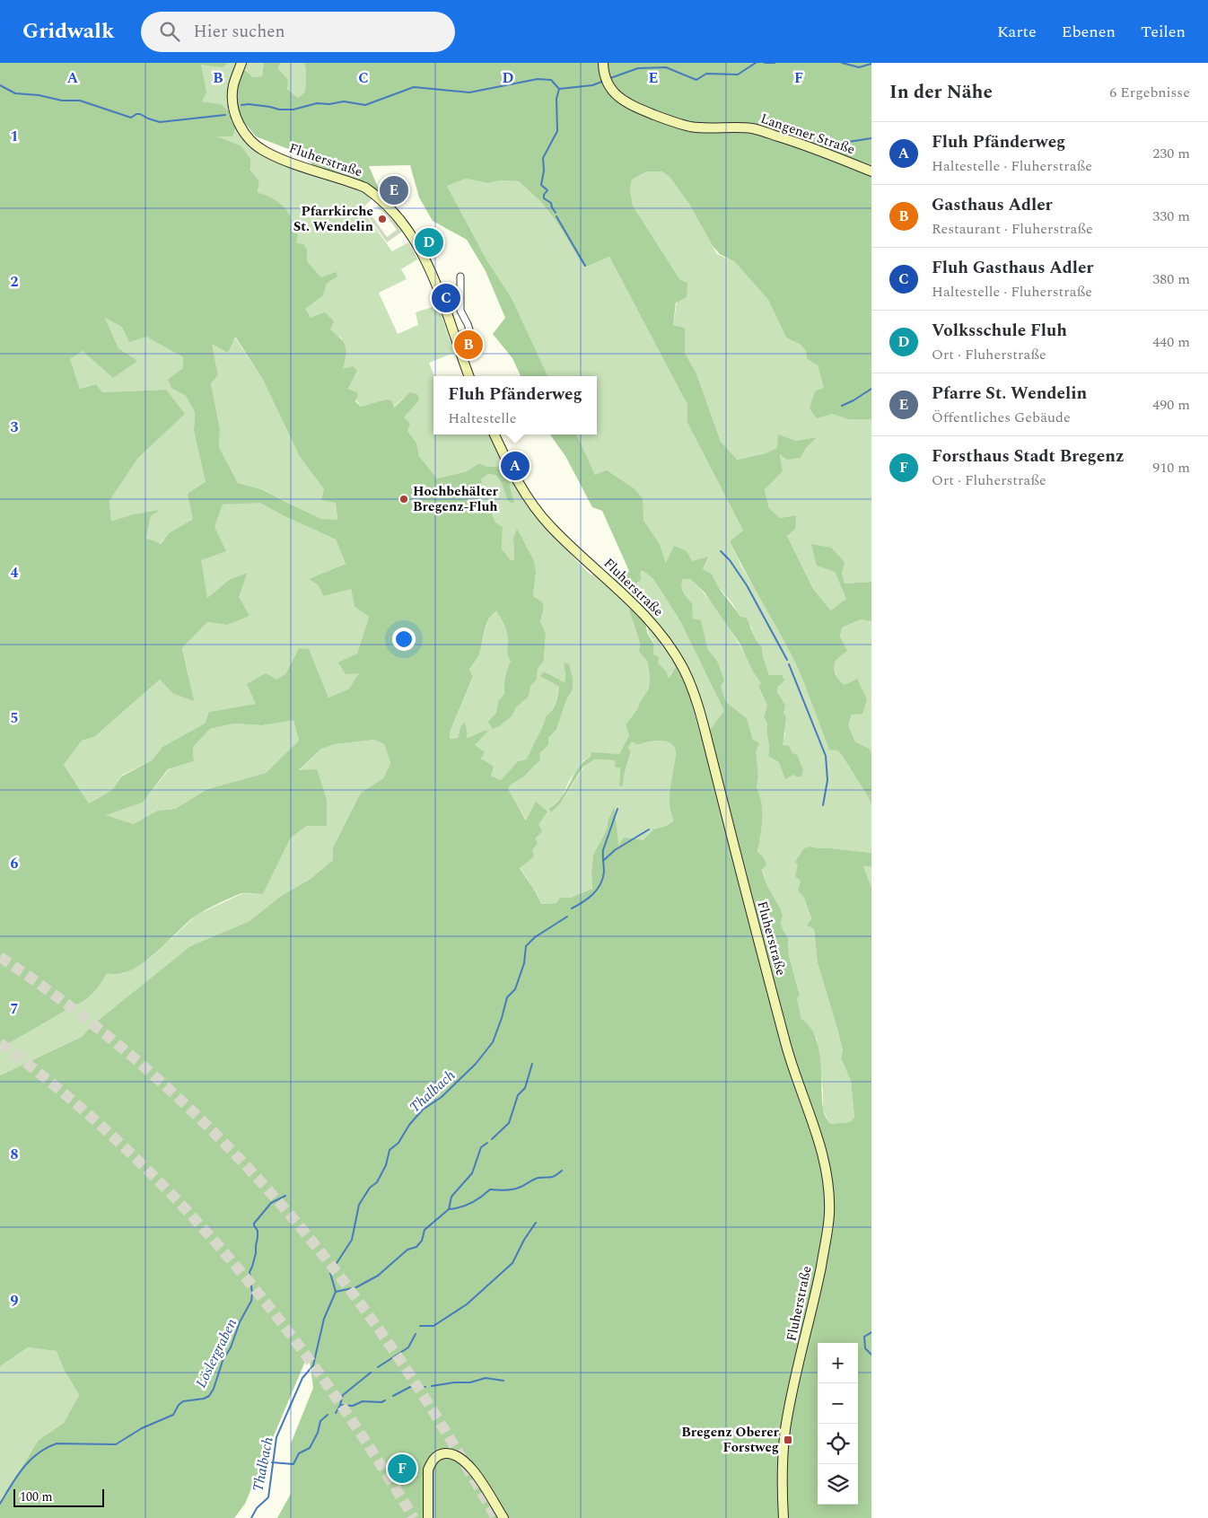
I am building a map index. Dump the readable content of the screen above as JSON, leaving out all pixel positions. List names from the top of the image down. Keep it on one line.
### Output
{"streets":{"street":["Langener Straße","Fluherstraße"]},"water":["Thalbach","Löslergraben"],"places":{"other":["Pfarrkirche St. Wendelin","Hochbehälter Bregenz-Fluh"],"transit":["Bregenz Oberer Forstweg"]},"scale_bar":"100 m","page":{"header":"Gridwalk","search":"Hier suchen","nav":["Karte","Ebenen","Teilen"],"heading":["In der Nähe","6 Ergebnisse"],"list":[{"mark":"A","name":"Fluh Pfänderweg","note":"Haltestelle · Fluherstraße","value":"230 m"},{"mark":"B","name":"Gasthaus Adler","note":"Restaurant · Fluherstraße","value":"330 m"},{"mark":"C","name":"Fluh Gasthaus Adler","note":"Haltestelle · Fluherstraße","value":"380 m"},{"mark":"D","name":"Volksschule Fluh","note":"Ort · Fluherstraße","value":"440 m"},{"mark":"E","name":"Pfarre St. Wendelin","note":"Öffentliches Gebäude","value":"490 m"},{"mark":"F","name":"Forsthaus Stadt Bregenz","note":"Ort · Fluherstraße","value":"910 m"}],"pins":["E","D","C","B","A","F"],"popup":["Fluh Pfänderweg","Haltestelle"],"map_buttons":["+","−"],"scale":"100 m"},"grid":{"columns":["A","B","C","D","E","F"],"rows":["1","2","3","4","5","6","7","8","9"]}}
